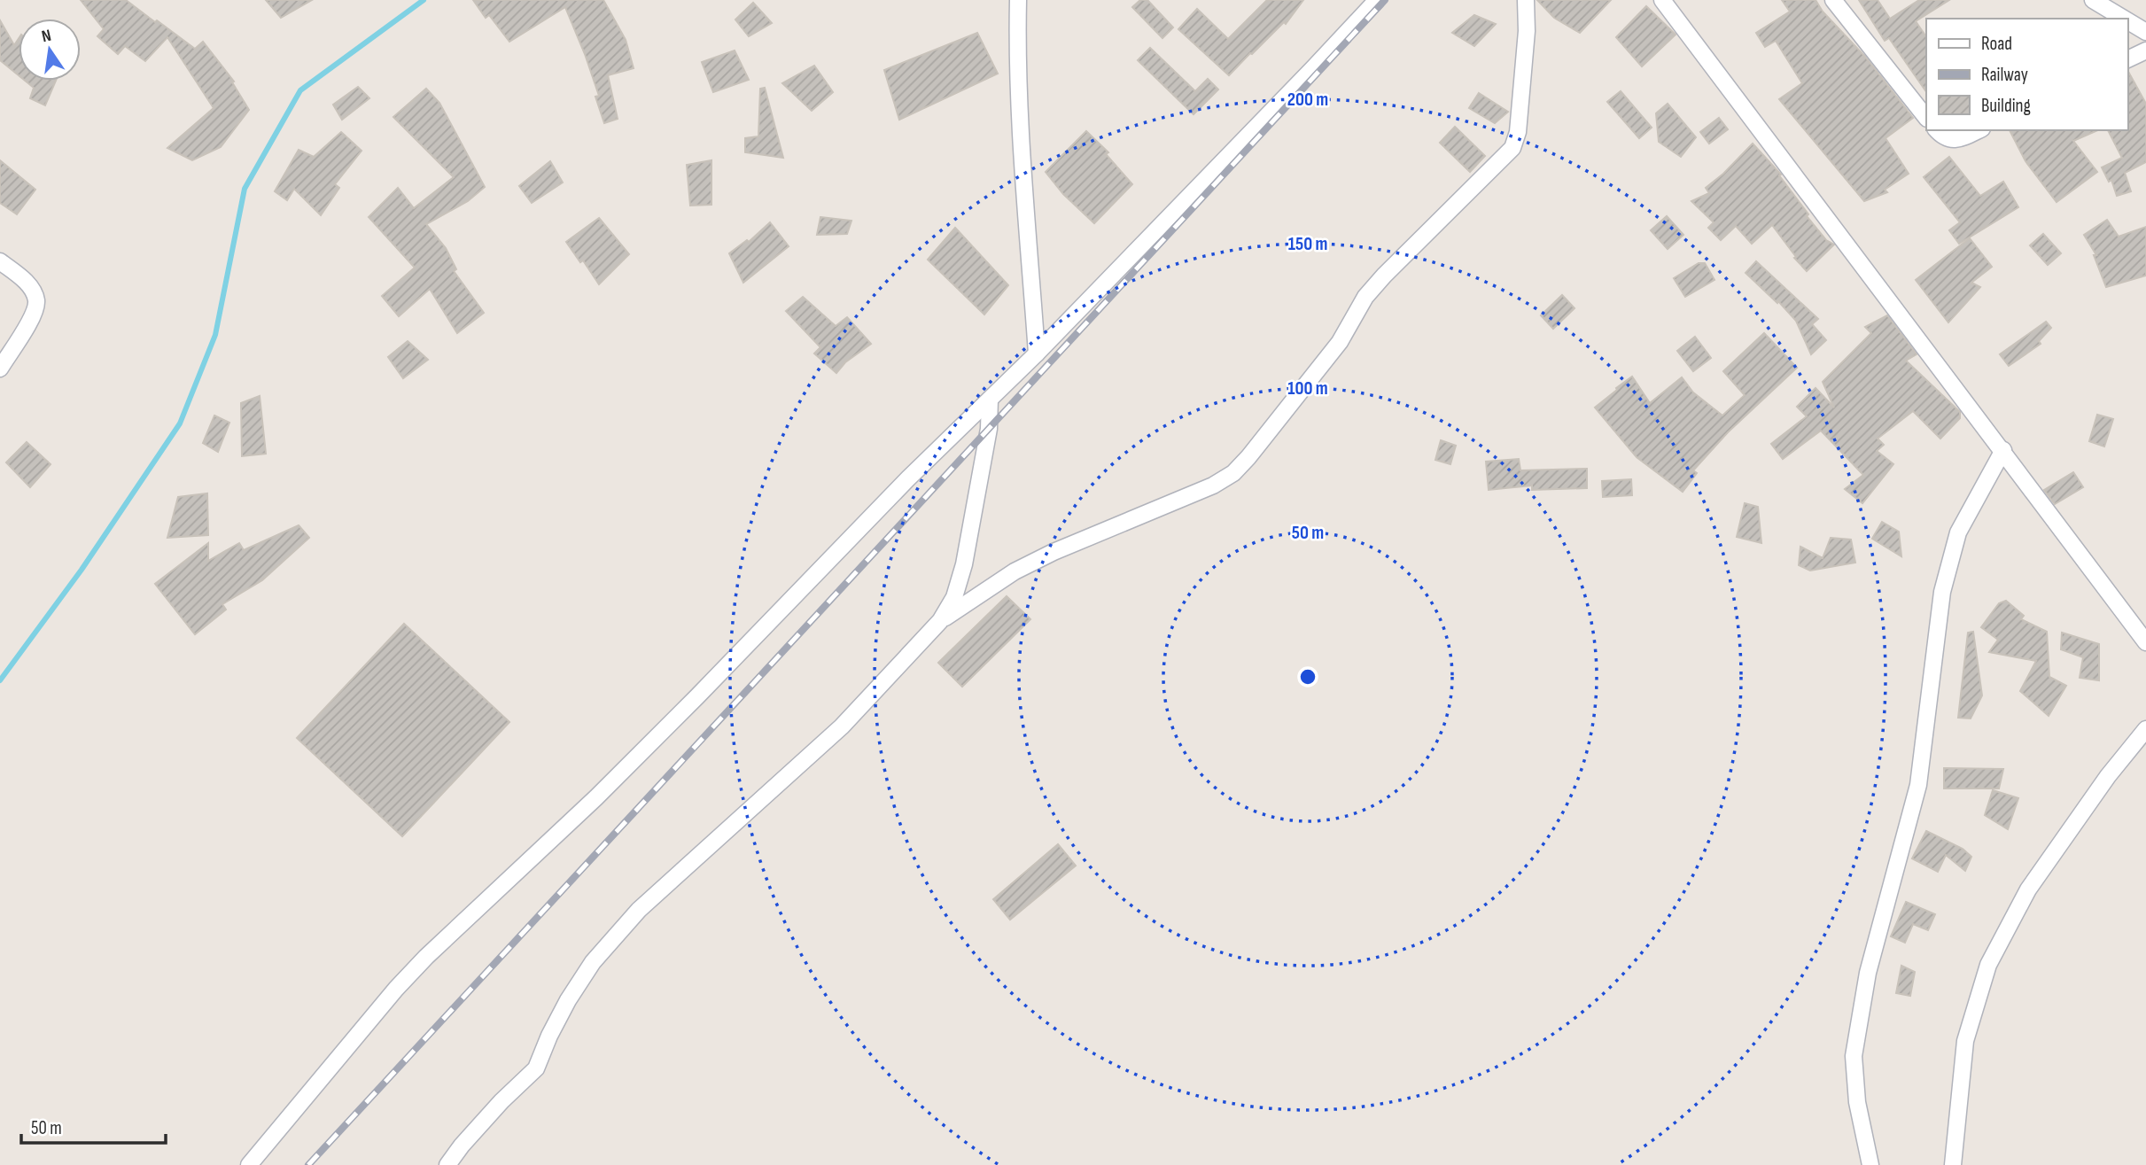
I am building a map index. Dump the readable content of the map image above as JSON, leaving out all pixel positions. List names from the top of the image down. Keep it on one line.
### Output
{"legend":["Road","Railway","Building"],"scale_bar":"50 m","north":"top","rings":["200 m","150 m","100 m","50 m"]}
